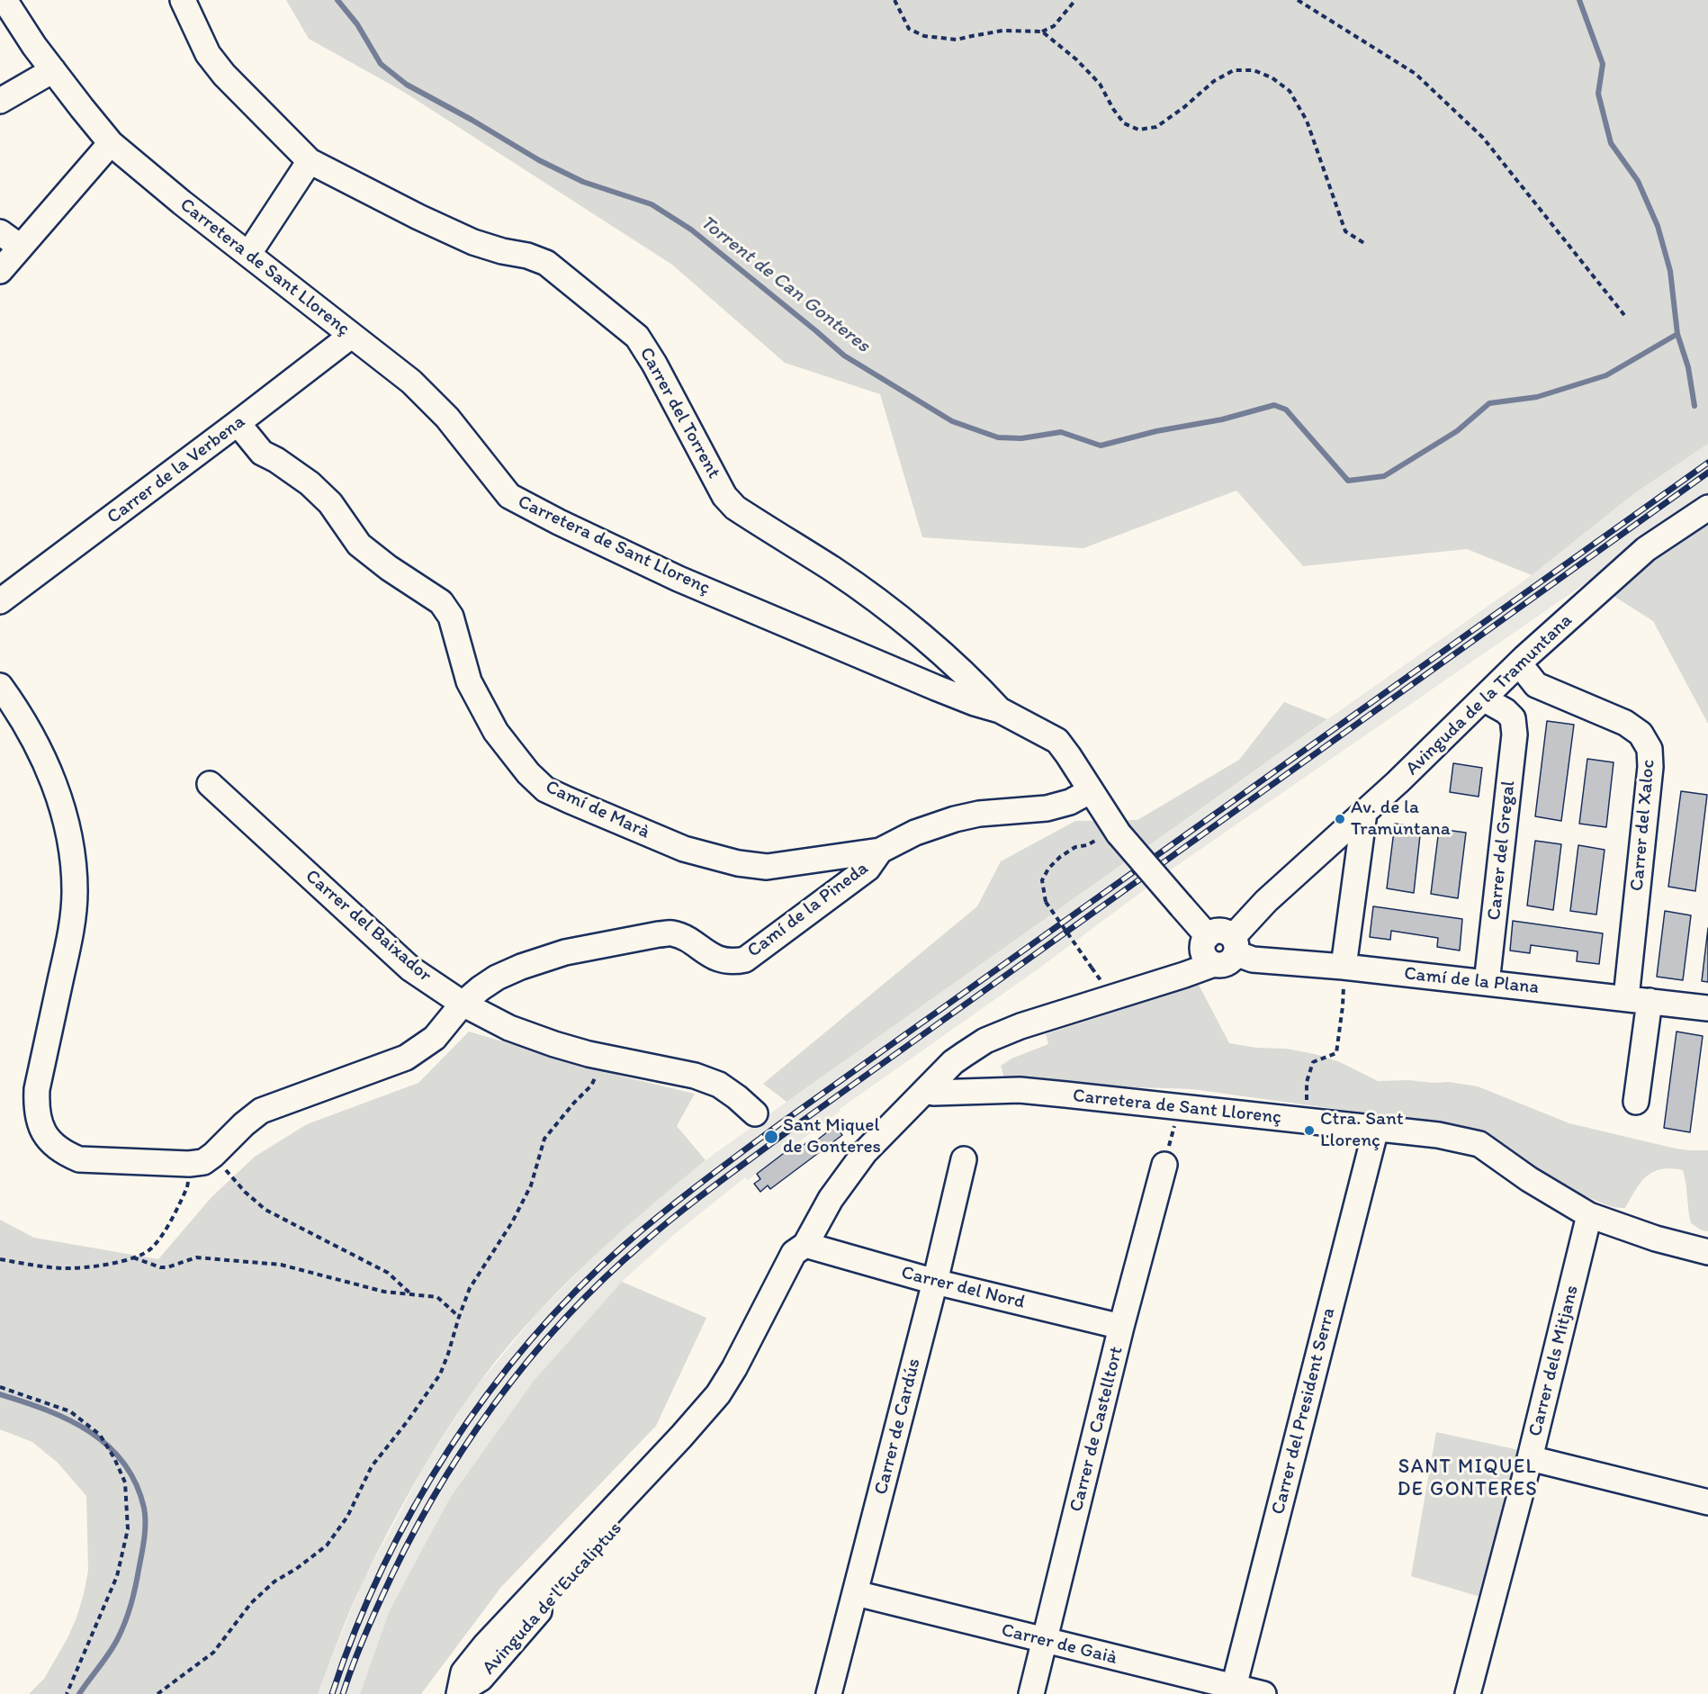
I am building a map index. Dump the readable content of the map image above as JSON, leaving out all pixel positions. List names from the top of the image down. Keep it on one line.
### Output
{"streets":{"street":["Carretera de Sant Llorenç","Carrer del Torrent","Carrer de la Verbena","Avinguda de la Tramuntana","Camí de Marà","Carrer del Xaloc","Carrer del Gregal","Camí de la Pineda","Carrer del Baixador","Camí de la Plana","Carrer del Nord","Carrer dels Mitjans","Carrer del President Serra","Carrer de Cardús","Carrer de Castelltort","Avinguda de l'Eucaliptus","Carrer de Gaià"]},"crossings":[["Carretera de Sant Llorenç","Carrer del Torrent"],["Carretera de Sant Llorenç","Carrer de la Verbena"],["Carretera de Sant Llorenç","Avinguda de la Tramuntana"],["Carretera de Sant Llorenç","Camí de Marà"],["Carretera de Sant Llorenç","Camí de la Plana"],["Carretera de Sant Llorenç","Carrer dels Mitjans"],["Carretera de Sant Llorenç","Carrer del President Serra"],["Carretera de Sant Llorenç","Avinguda de l'Eucaliptus"],["Carrer de la Verbena","Camí de Marà"],["Avinguda de la Tramuntana","Carrer del Xaloc"],["Avinguda de la Tramuntana","Camí de la Plana"],["Avinguda de la Tramuntana","Avinguda de l'Eucaliptus"],["Camí de Marà","Camí de la Pineda"],["Carrer del Xaloc","Camí de la Plana"],["Carrer del Gregal","Camí de la Plana"],["Camí de la Pineda","Carrer del Baixador"],["Carrer del Nord","Carrer de Cardús"],["Carrer del Nord","Carrer de Castelltort"],["Carrer del Nord","Avinguda de l'Eucaliptus"],["Carrer del President Serra","Carrer de Gaià"],["Carrer de Cardús","Carrer de Gaià"],["Carrer de Castelltort","Carrer de Gaià"]],"districts":["SANT MIQUEL DE GONTERES"],"water":["Torrent de Can Gonteres"],"places":["Av. de la Tramuntana","Ctra. Sant Llorenç","Sant Miquel de Gonteres"]}
